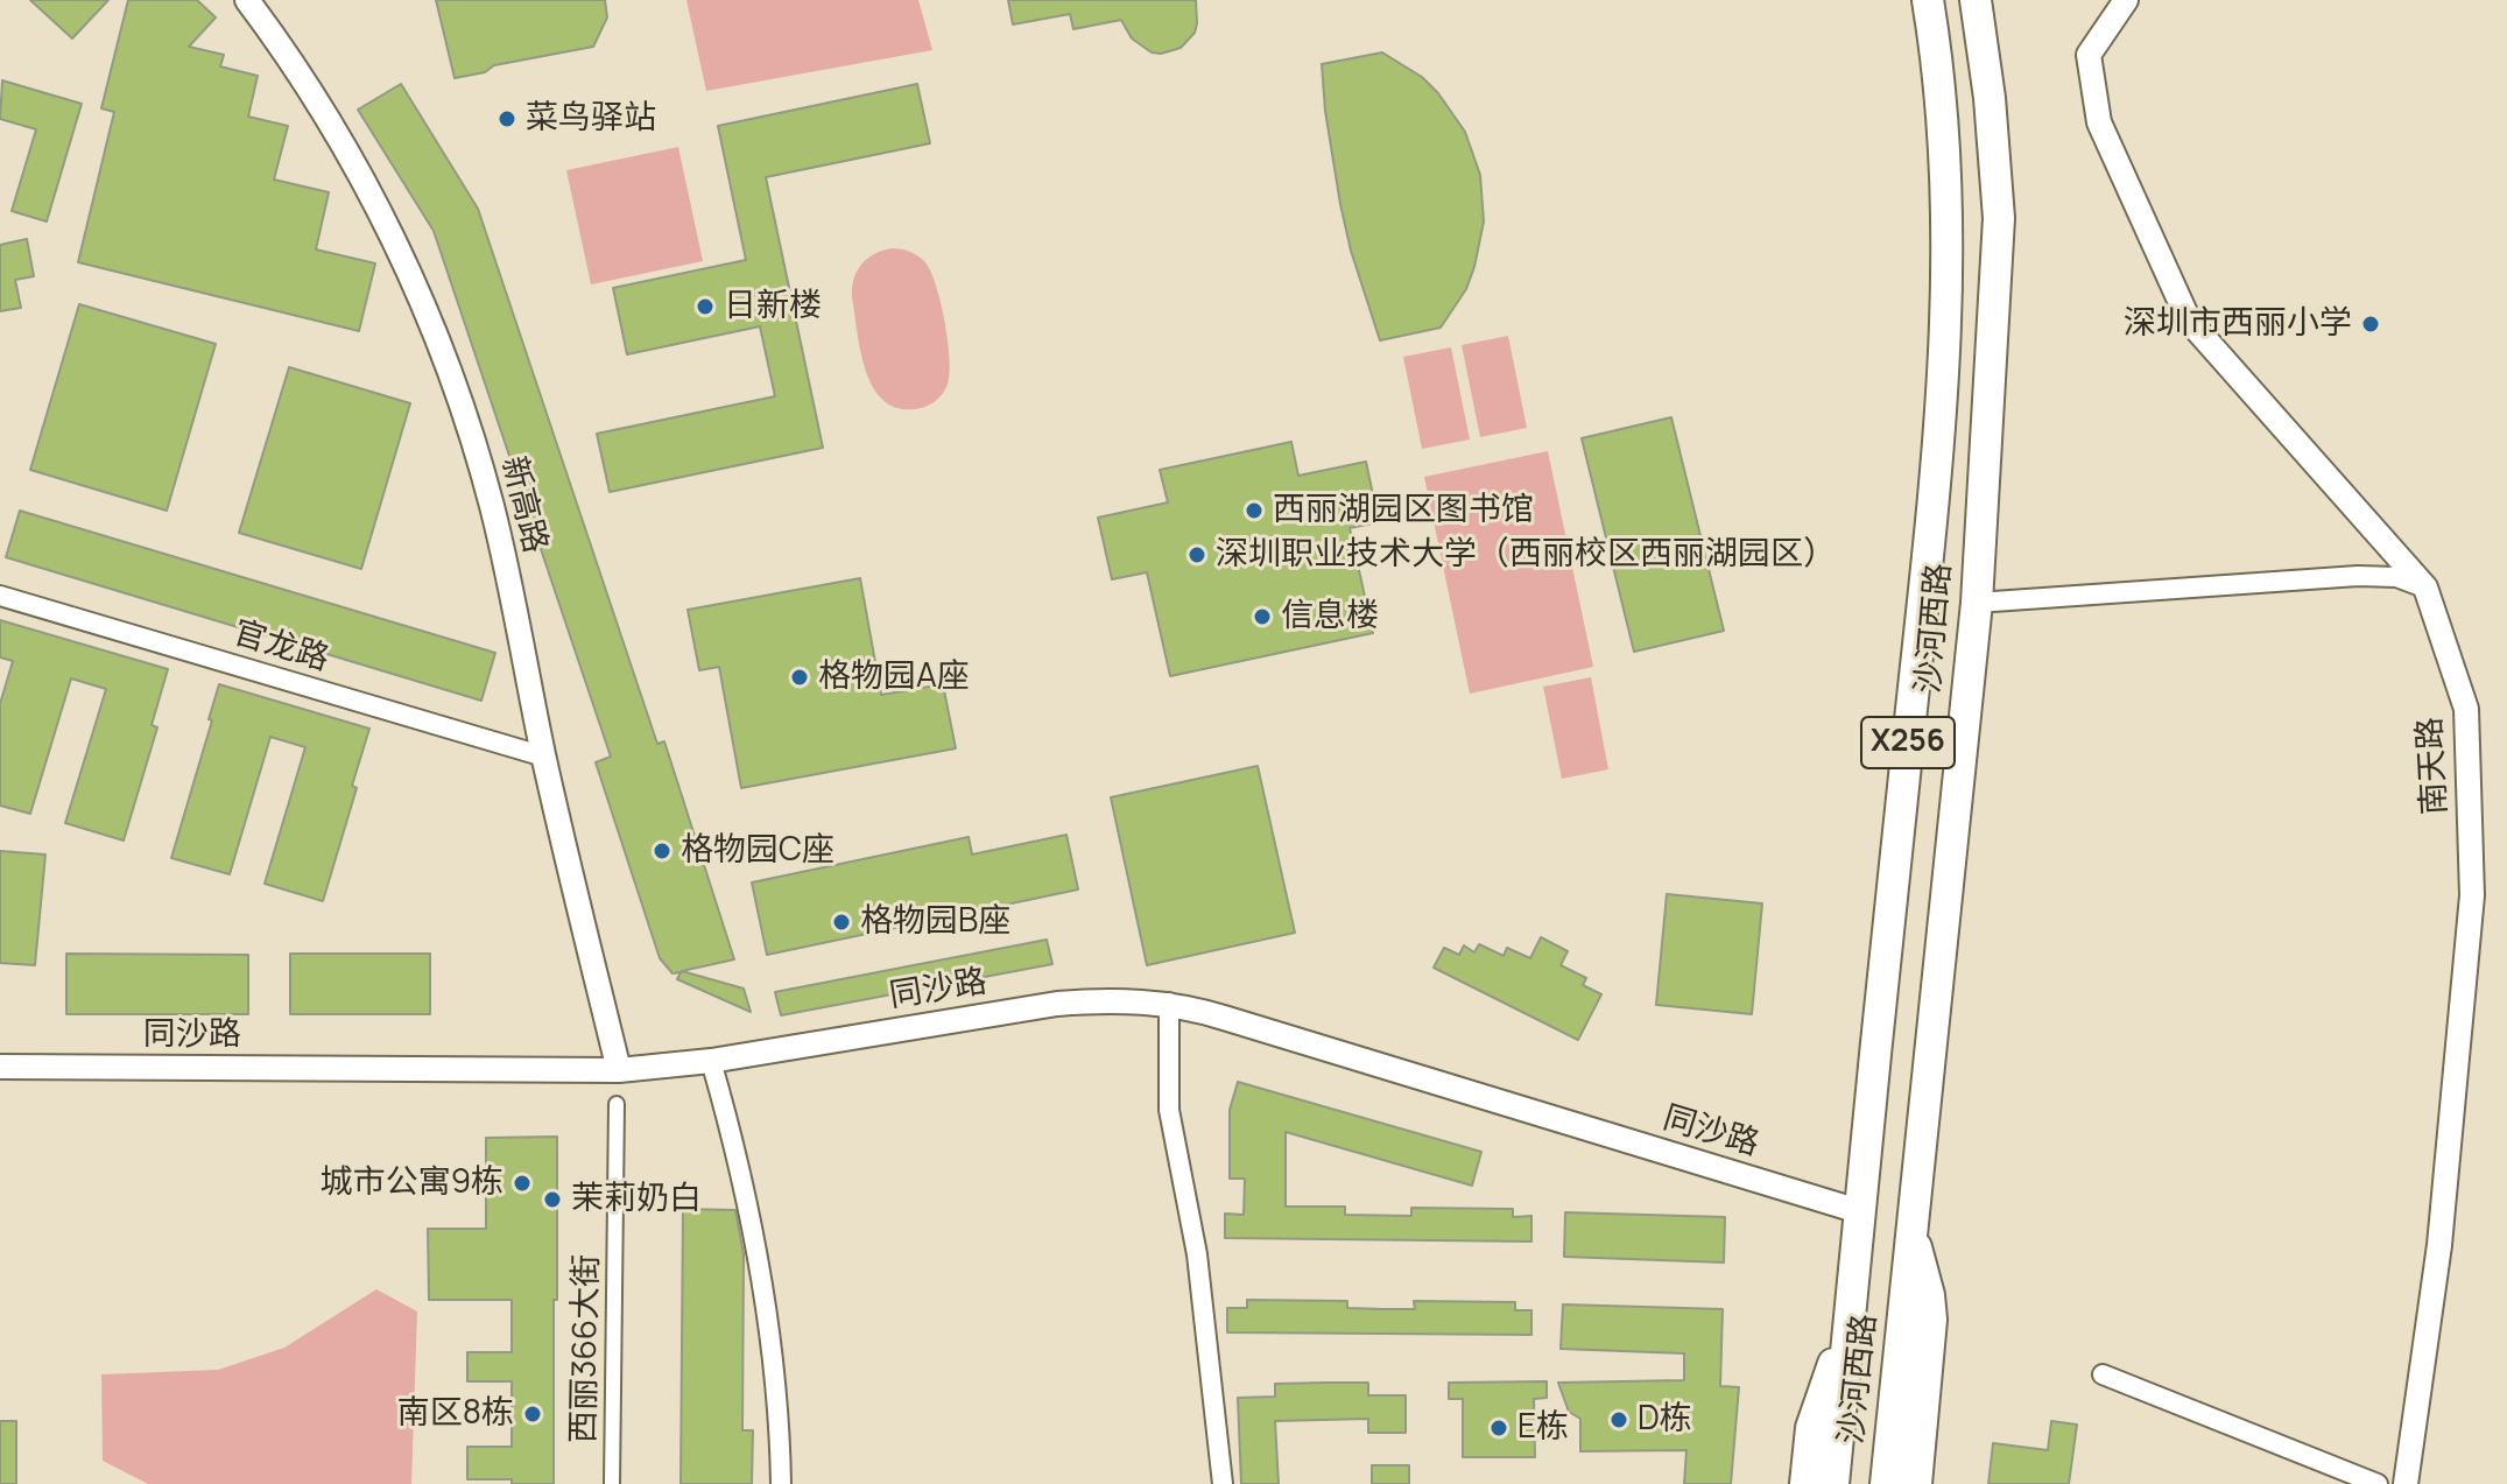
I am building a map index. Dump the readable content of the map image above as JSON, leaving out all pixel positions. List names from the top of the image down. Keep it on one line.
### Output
{"streets":{"main road":["沙河西路","X256"],"street":["新高路","官龙路","南天路","同沙路","西丽366大街"]},"crossings":[["新高路","官龙路"],["新高路","同沙路"],["沙河西路","同沙路"]],"places":["菜鸟驿站","日新楼","深圳市西丽小学","西丽湖园区图书馆","深圳职业技术大学（西丽校区西丽湖园区）","信息楼","格物园A座","格物园C座","格物园B座","城市公寓9栋","茉莉奶白","南区8栋","D栋","E栋"]}
